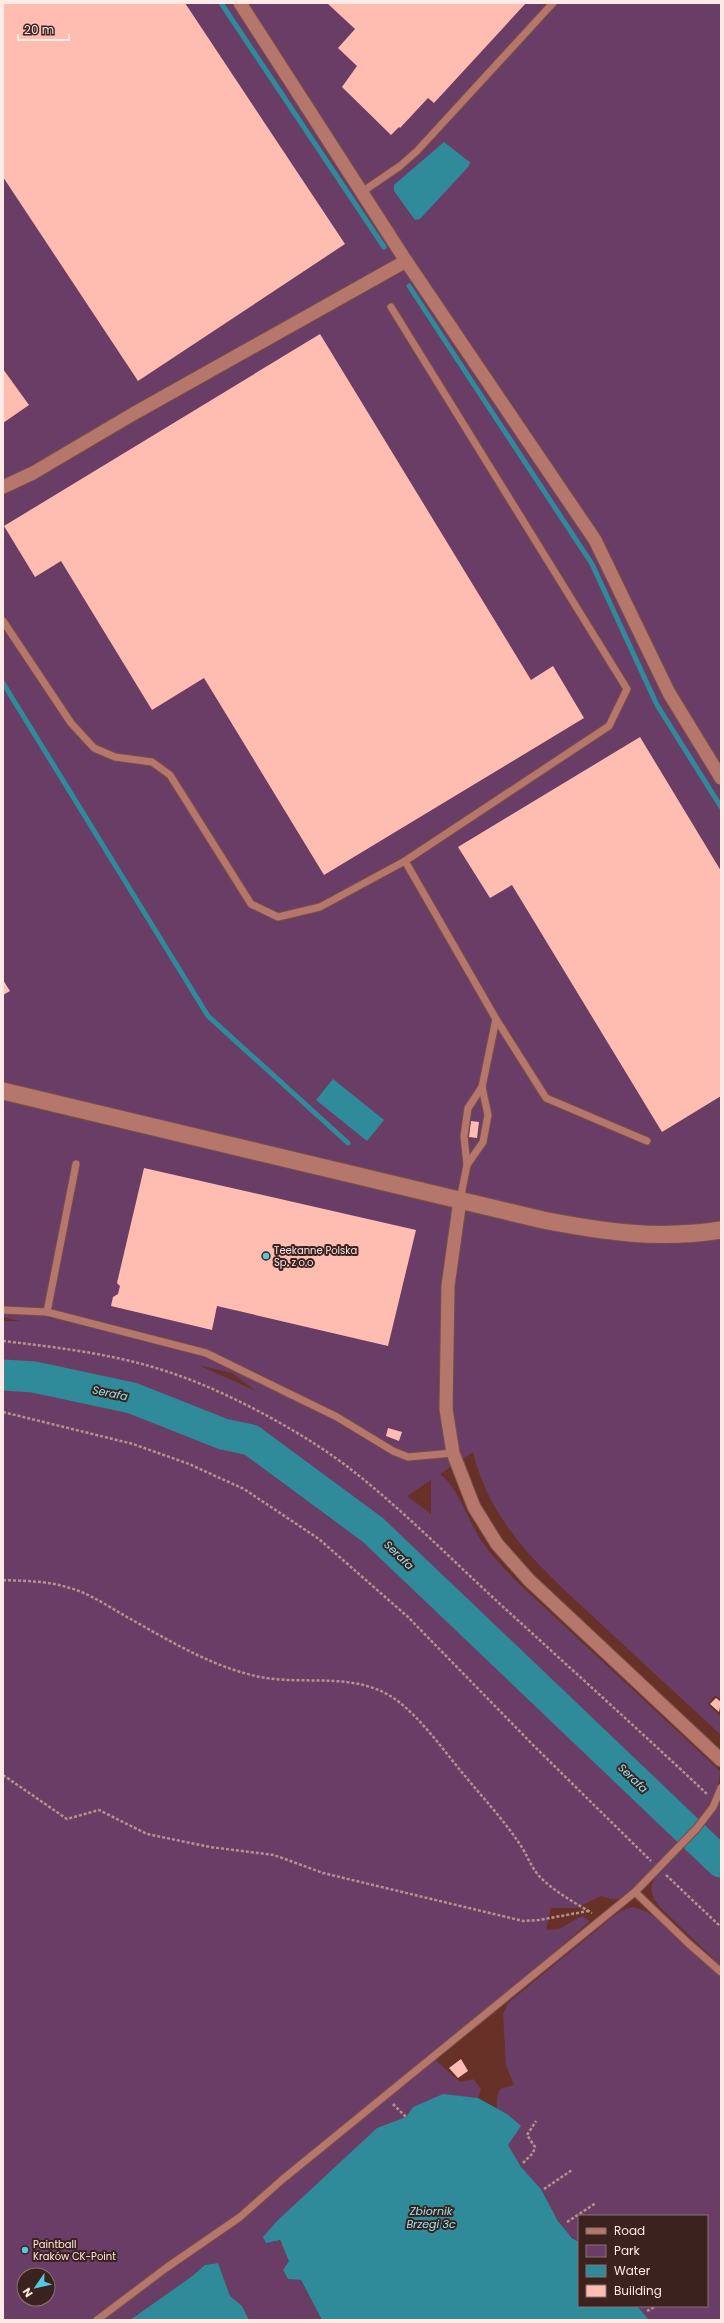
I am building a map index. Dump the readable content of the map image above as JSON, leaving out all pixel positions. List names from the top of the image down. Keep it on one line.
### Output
{"water":["Serafa","Zbiornik Brzegi 3c"],"places":["Teekanne Polska Sp. z o.o","Paintball Kraków CK-Point"],"legend":["Road","Park","Water","Building"],"scale_bar":"20 m","north":"bottom left"}
